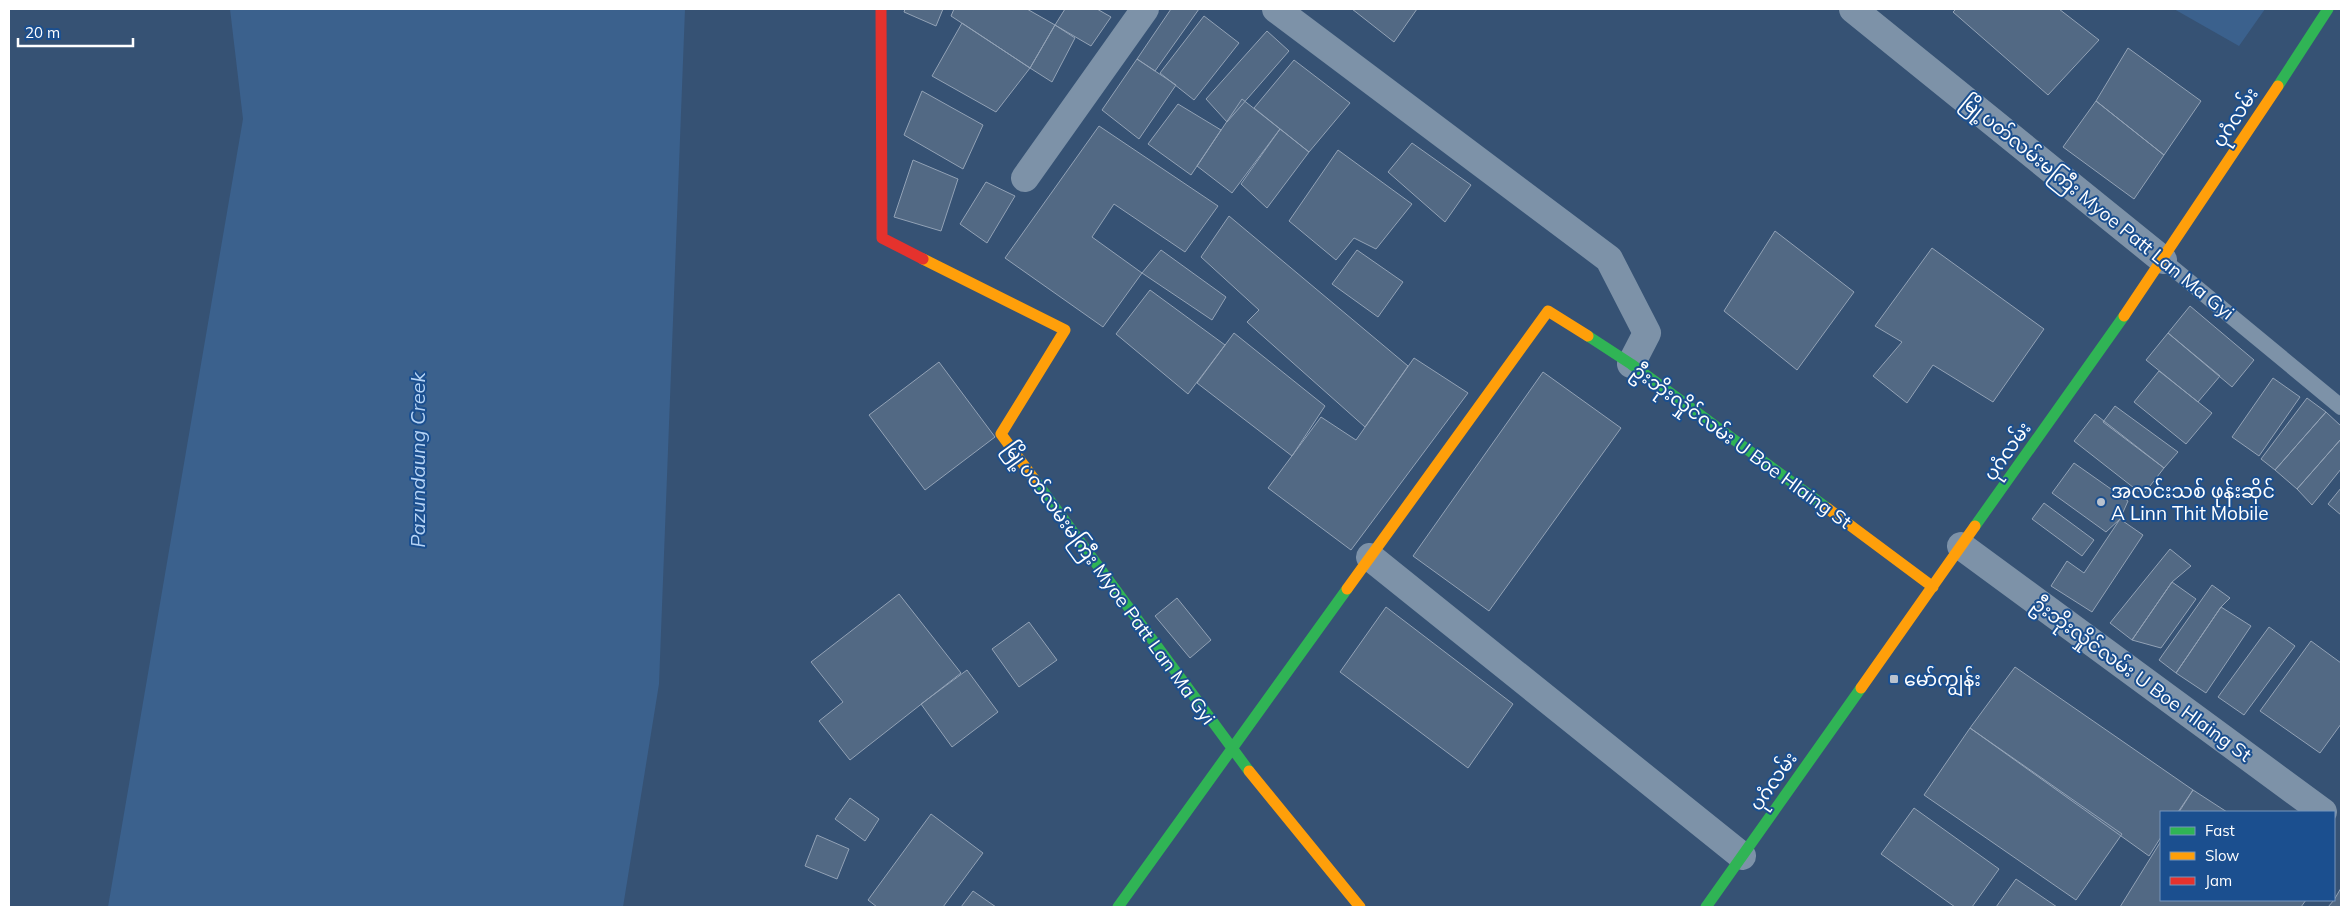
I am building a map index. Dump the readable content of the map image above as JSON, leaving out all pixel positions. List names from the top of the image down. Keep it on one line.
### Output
{"streets":{"street":["ပုဂံလမ်း","မြို့ပတ်လမ်းမကြီး Myoe Patt Lan Ma Gyi","ဦးဘိုးလှိုင်လမ်း U Boe Hlaing St"]},"crossings":[["ပုဂံလမ်း","မြို့ပတ်လမ်းမကြီး Myoe Patt Lan Ma Gyi"],["ပုဂံလမ်း","ဦးဘိုးလှိုင်လမ်း U Boe Hlaing St"]],"water":["Pazundaung Creek"],"places":{"other":["အလင်းသစ် ဖုန်းဆိုင် A Linn Thit Mobile"],"transit":["မော်ကျွန်း"]},"legend":["Fast","Slow","Jam"],"scale_bar":"20 m"}
